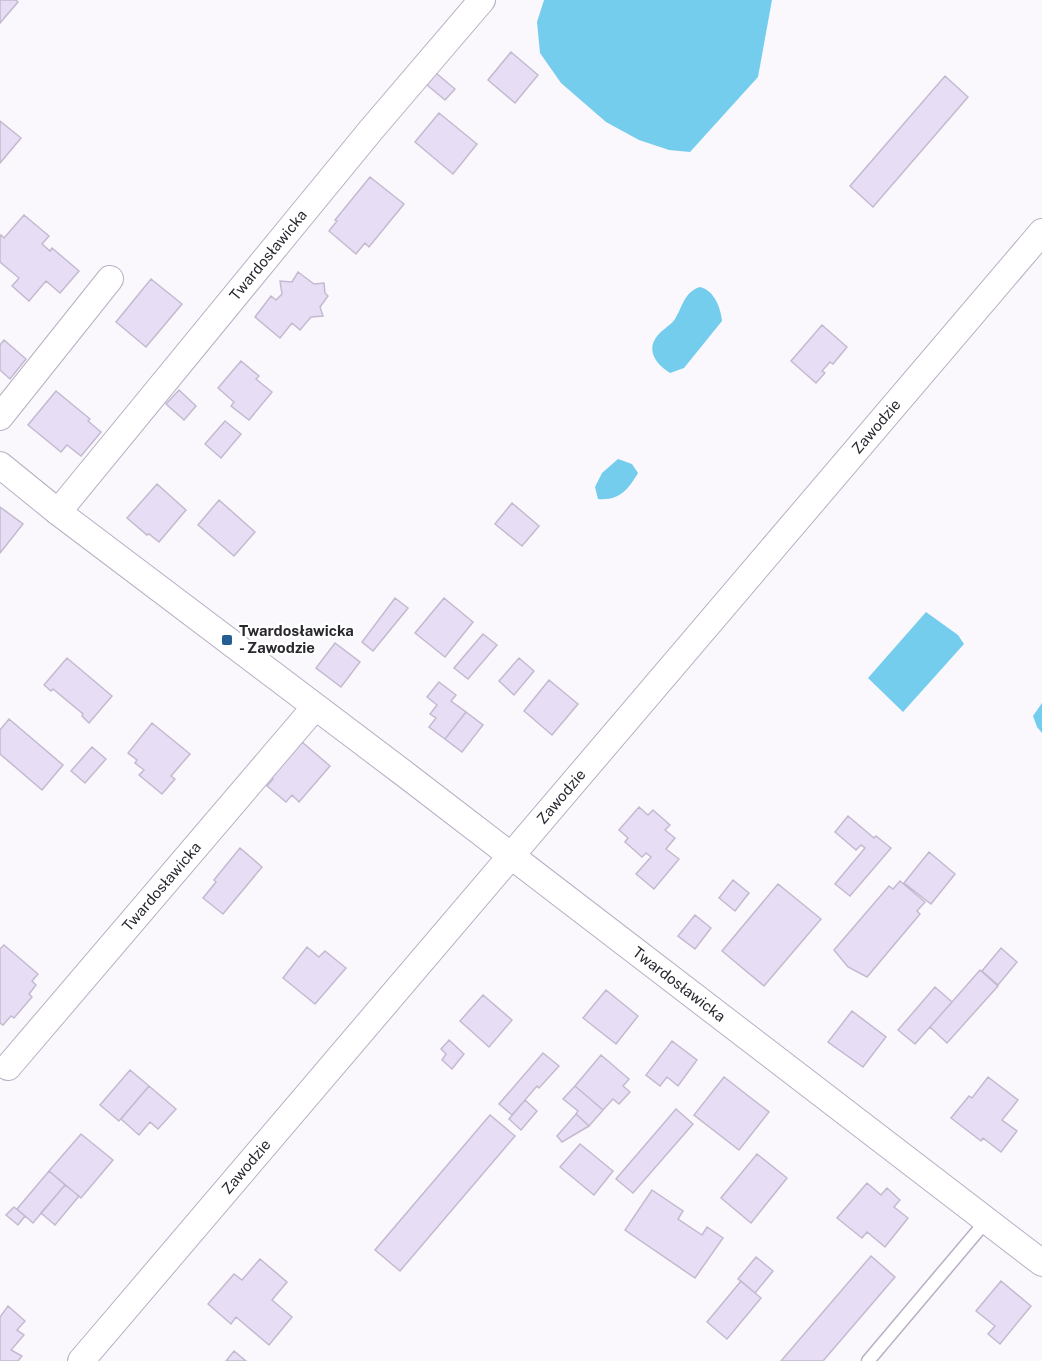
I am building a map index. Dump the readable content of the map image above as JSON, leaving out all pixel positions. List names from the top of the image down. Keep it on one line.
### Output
{"streets":{"street":["Twardosławicka","Zawodzie"]},"crossings":[["Twardosławicka","Zawodzie"]],"places":{"transit":["Twardosławicka - Zawodzie"]}}
